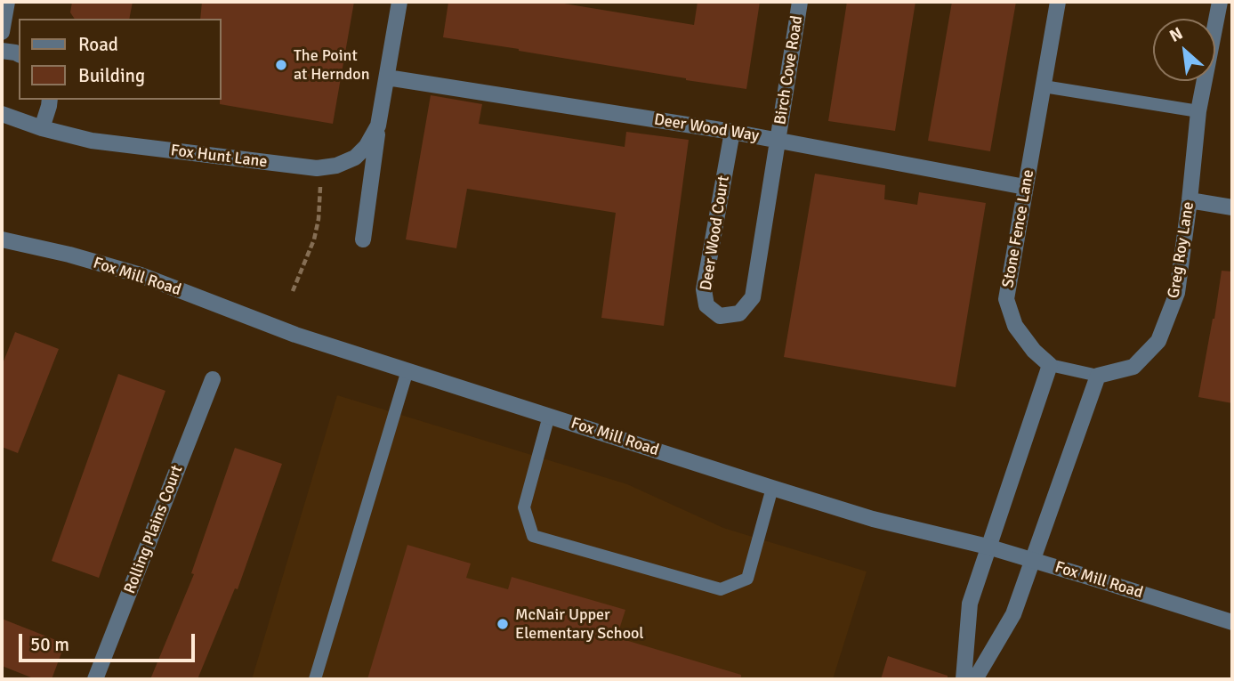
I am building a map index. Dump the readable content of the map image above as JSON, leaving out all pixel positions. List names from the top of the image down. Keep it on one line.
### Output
{"streets":{"street":["Birch Cove Road","Deer Wood Way","Fox Hunt Lane","Stone Fence Lane","Deer Wood Court","Greg Roy Lane","Fox Mill Road","Rolling Plains Court"]},"crossings":[["Birch Cove Road","Deer Wood Way"],["Birch Cove Road","Deer Wood Court"],["Deer Wood Way","Fox Hunt Lane"],["Deer Wood Way","Stone Fence Lane"],["Deer Wood Way","Deer Wood Court"]],"places":["The Point at Herndon","McNair Upper Elementary School"],"legend":["Road","Building"],"scale_bar":"50 m","north":"top left"}
